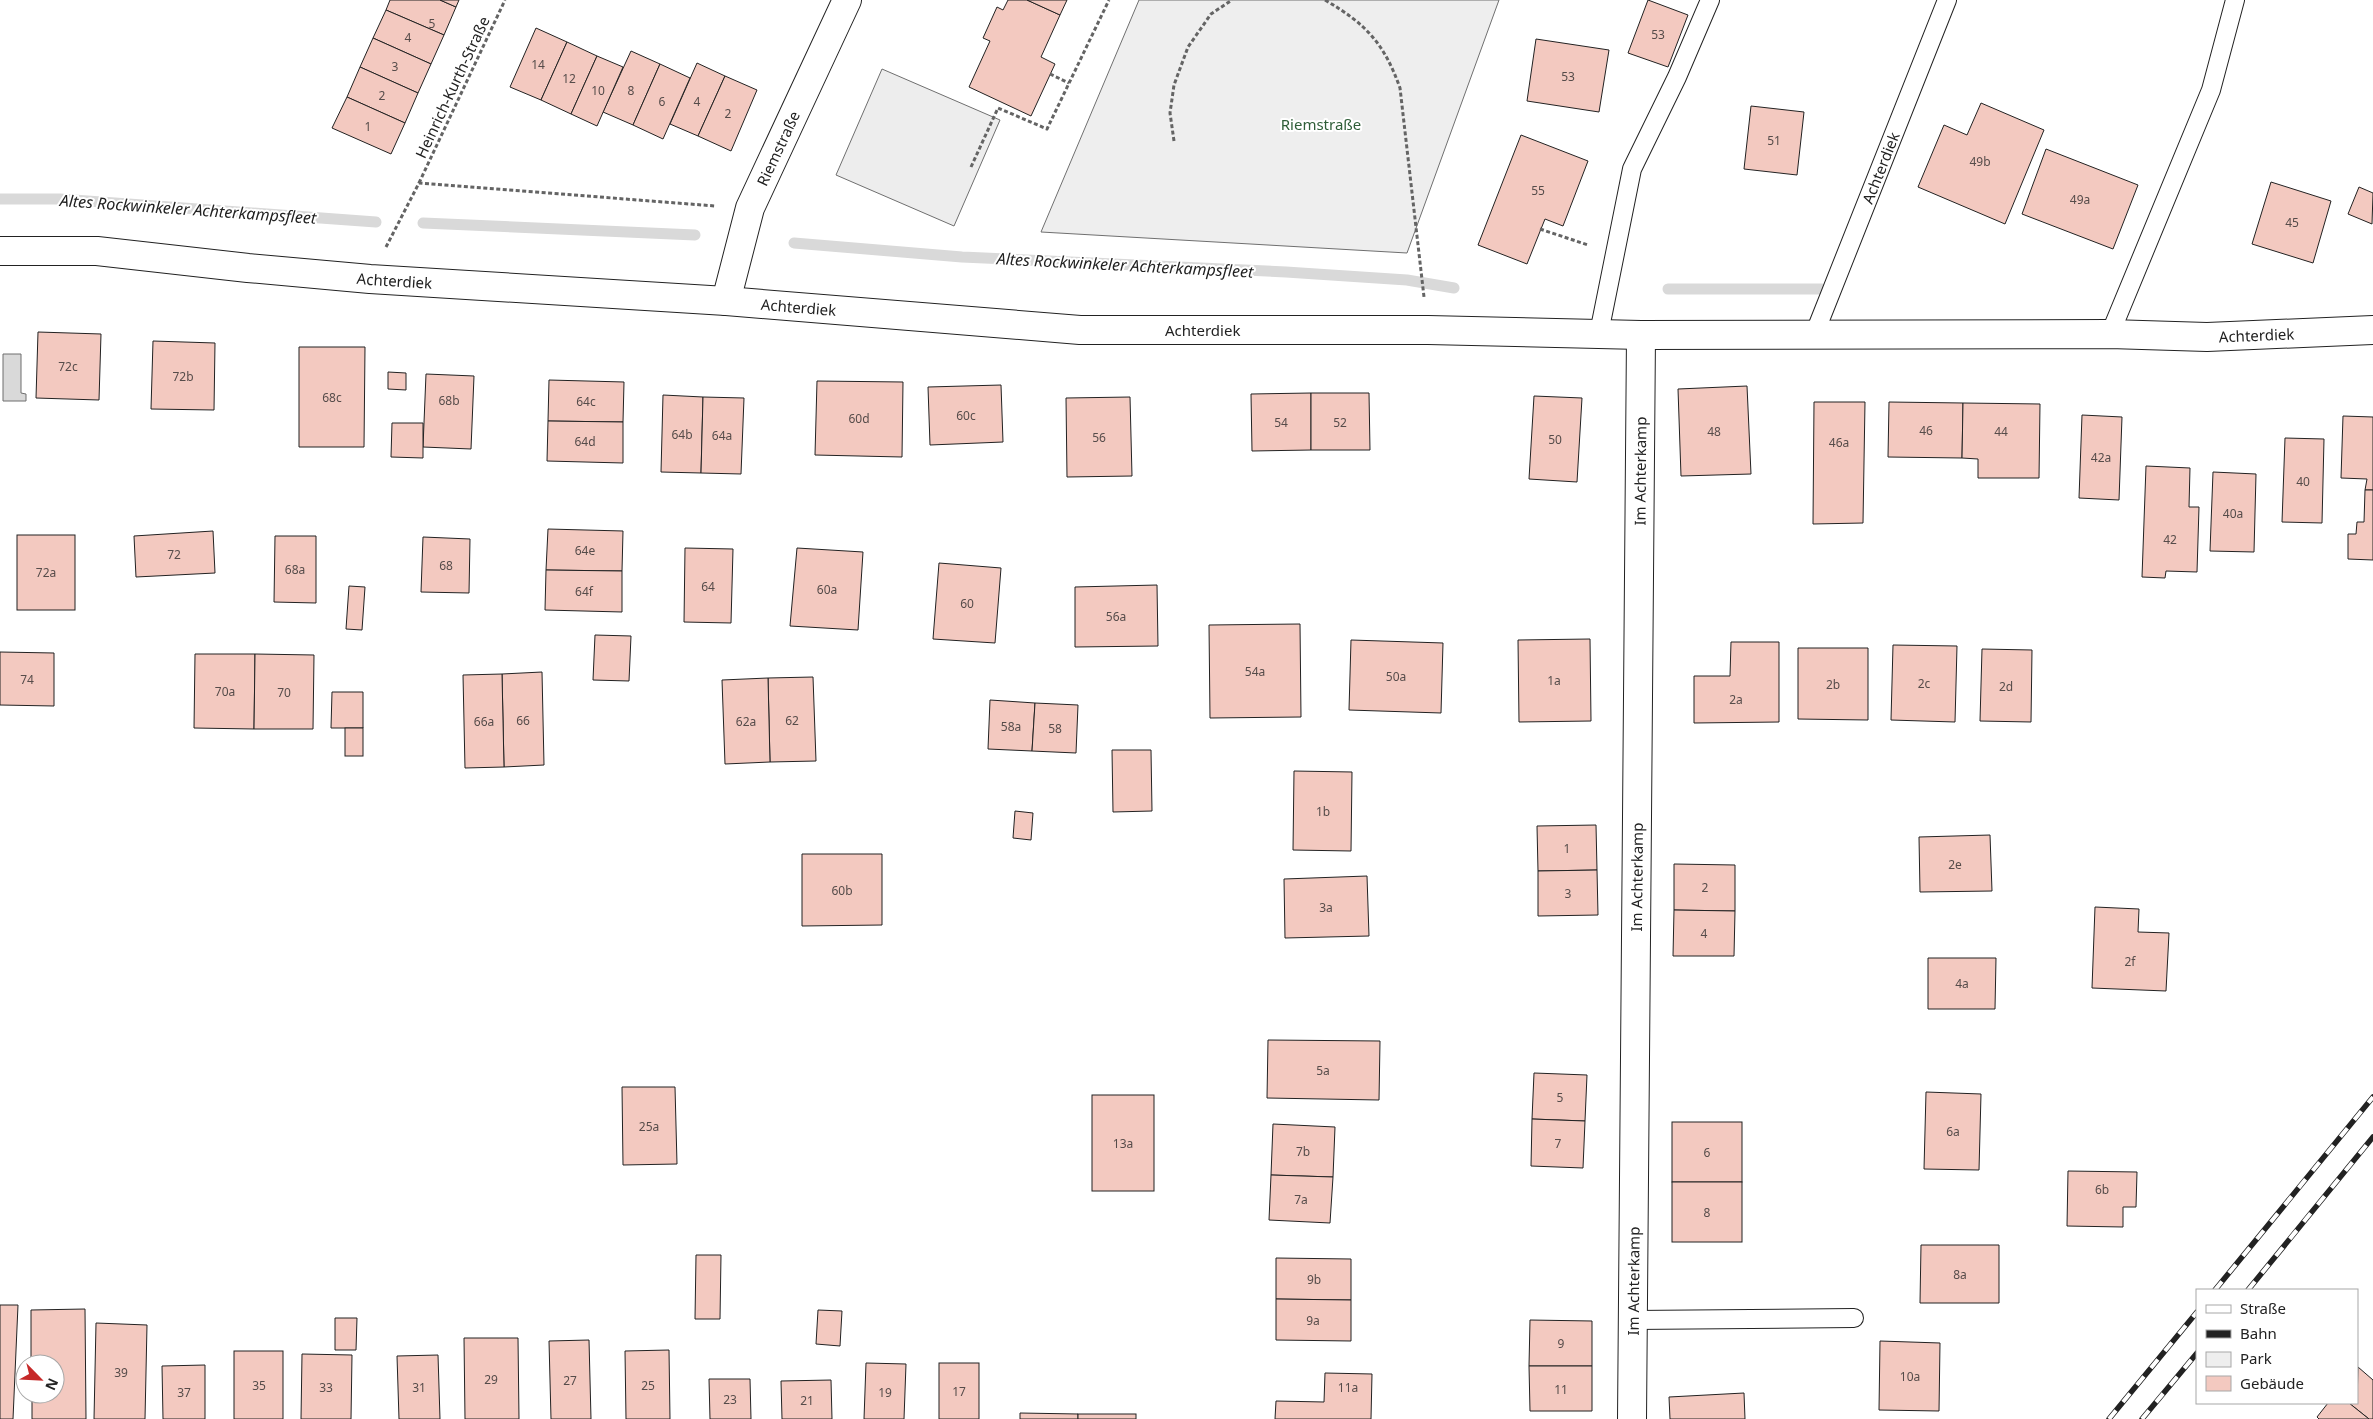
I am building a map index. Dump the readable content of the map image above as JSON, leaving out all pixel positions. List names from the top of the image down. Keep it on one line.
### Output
{"streets":{"street":["Riemstraße","Achterdiek","Im Achterkamp"],"path":["Heinrich-Kurth-Straße"]},"crossings":[["Heinrich-Kurth-Straße","Achterdiek"],["Riemstraße","Achterdiek"],["Achterdiek","Im Achterkamp"]],"water":["Altes Rockwinkeler Achterkampsfleet"],"parks":["Riemstraße"],"house_numbers":["5","53","4","14","3","53","12","10","8","2","6","4","2","1","51","49b","55","49a","45","72c","72b","68c","68b","64c","60c","60d","54","52","46","48","44","64b","64a","56","50","64d","46a","42a","40","40a","42","64e","72","68","68a","72a","64","60a","64f","60","56a","54a","50a","74","1a","2c","2b","2d","70a","70","2a","66","62","66a","62a","58a","58","1b","1","2e","2","60b","3","3a","4","2f","4a","5a","5","25a","6a","13a","7","7b","6","6b","7a","8","8a","9b","9a","9","39","10a","29","27","35","25","33","31","11a","11","17","37","19","23","21"],"legend":["Straße","Bahn","Park","Gebäude"],"north":"bottom right"}
